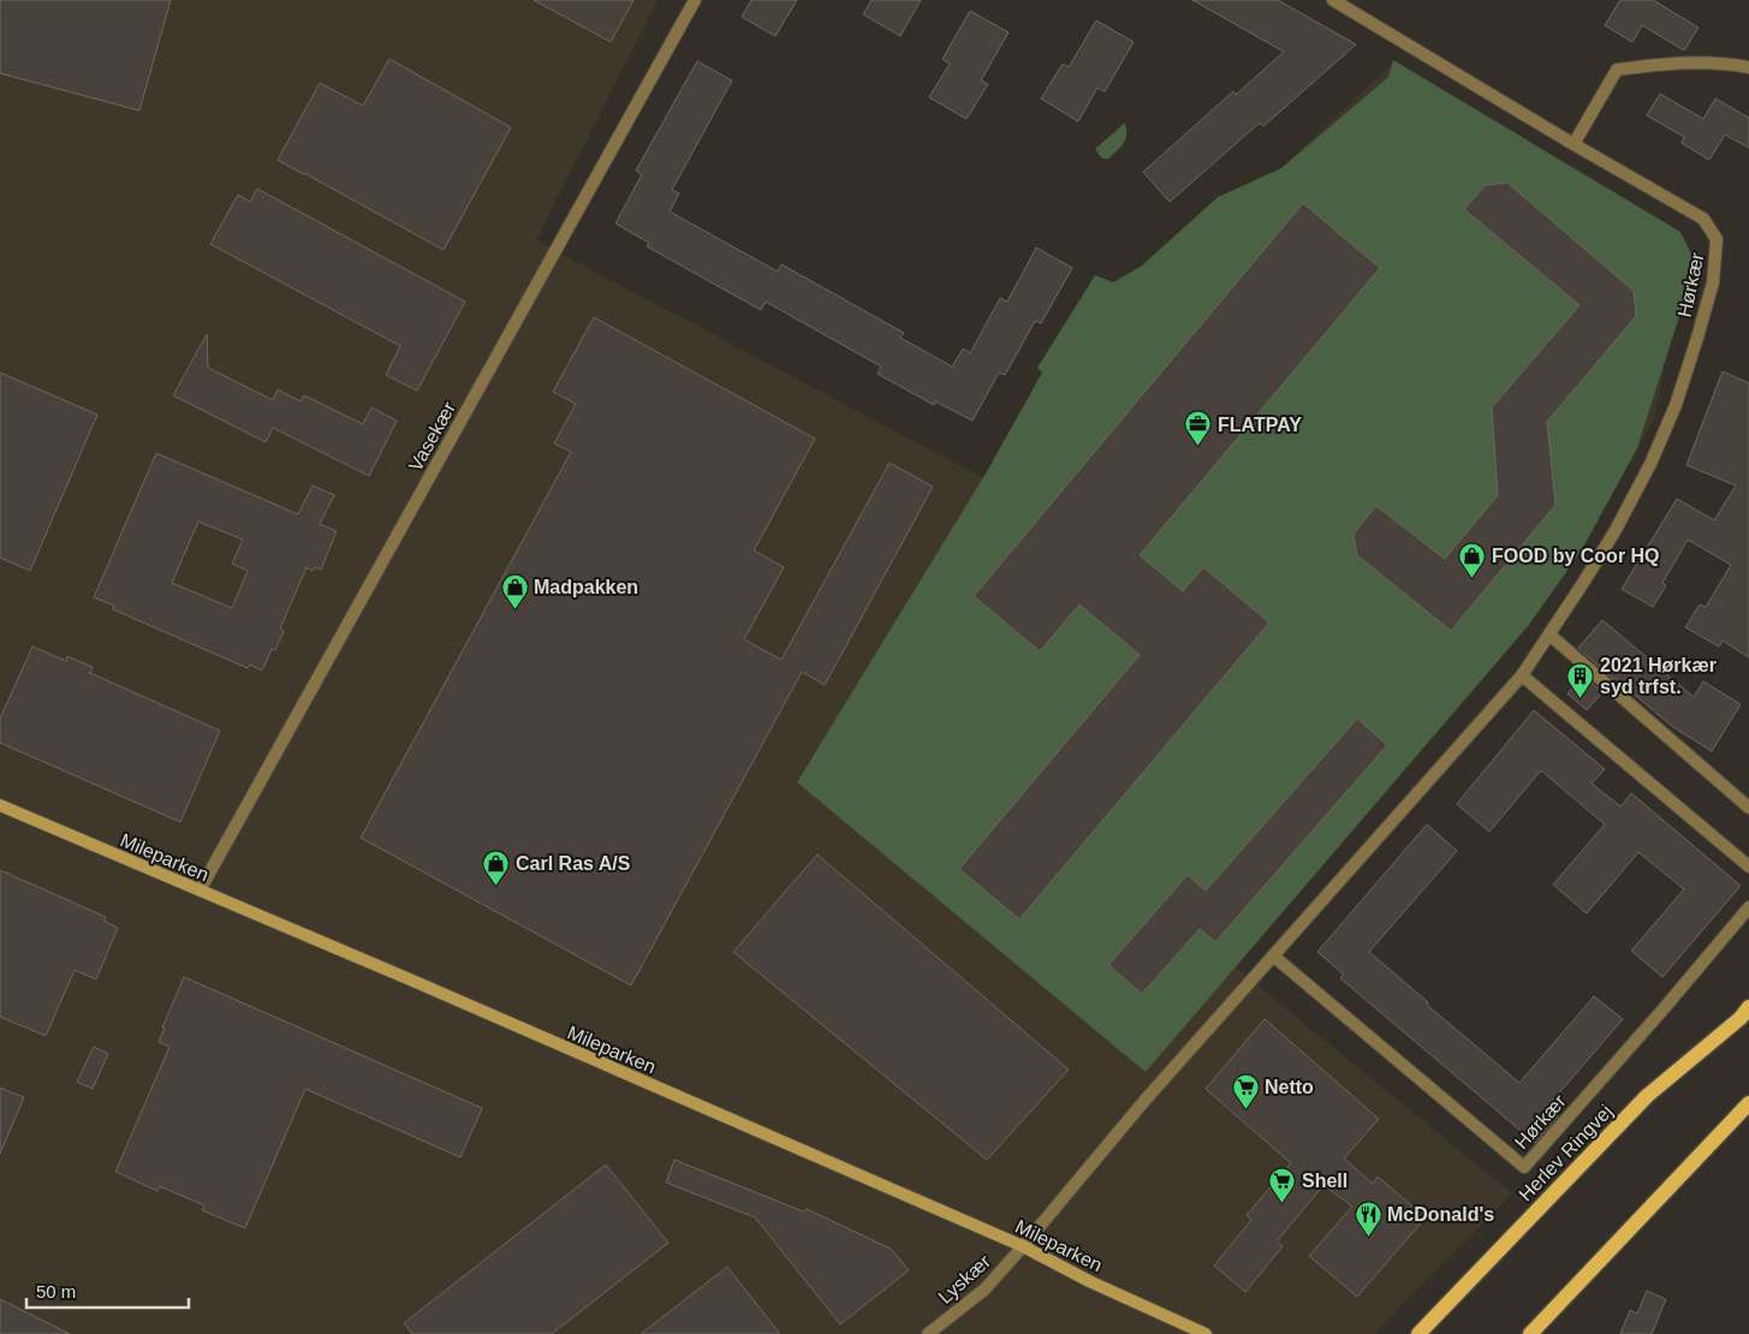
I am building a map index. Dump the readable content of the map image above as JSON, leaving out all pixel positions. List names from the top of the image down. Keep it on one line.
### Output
{"streets":{"main road":["Herlev Ringvej"],"street":["Hørkær","Vasekær","Mileparken","Lyskær"]},"crossings":[["Hørkær","Mileparken"],["Hørkær","Lyskær"],["Vasekær","Mileparken"],["Mileparken","Lyskær"]],"places":{"office":["FLATPAY"],"shop":["FOOD by Coor HQ","Madpakken","Carl Ras A/S"],"building":["2021 Hørkær syd trfst."],"supermarket":["Netto","Shell"],"restaurant":["McDonald's"]},"scale_bar":"50 m"}
